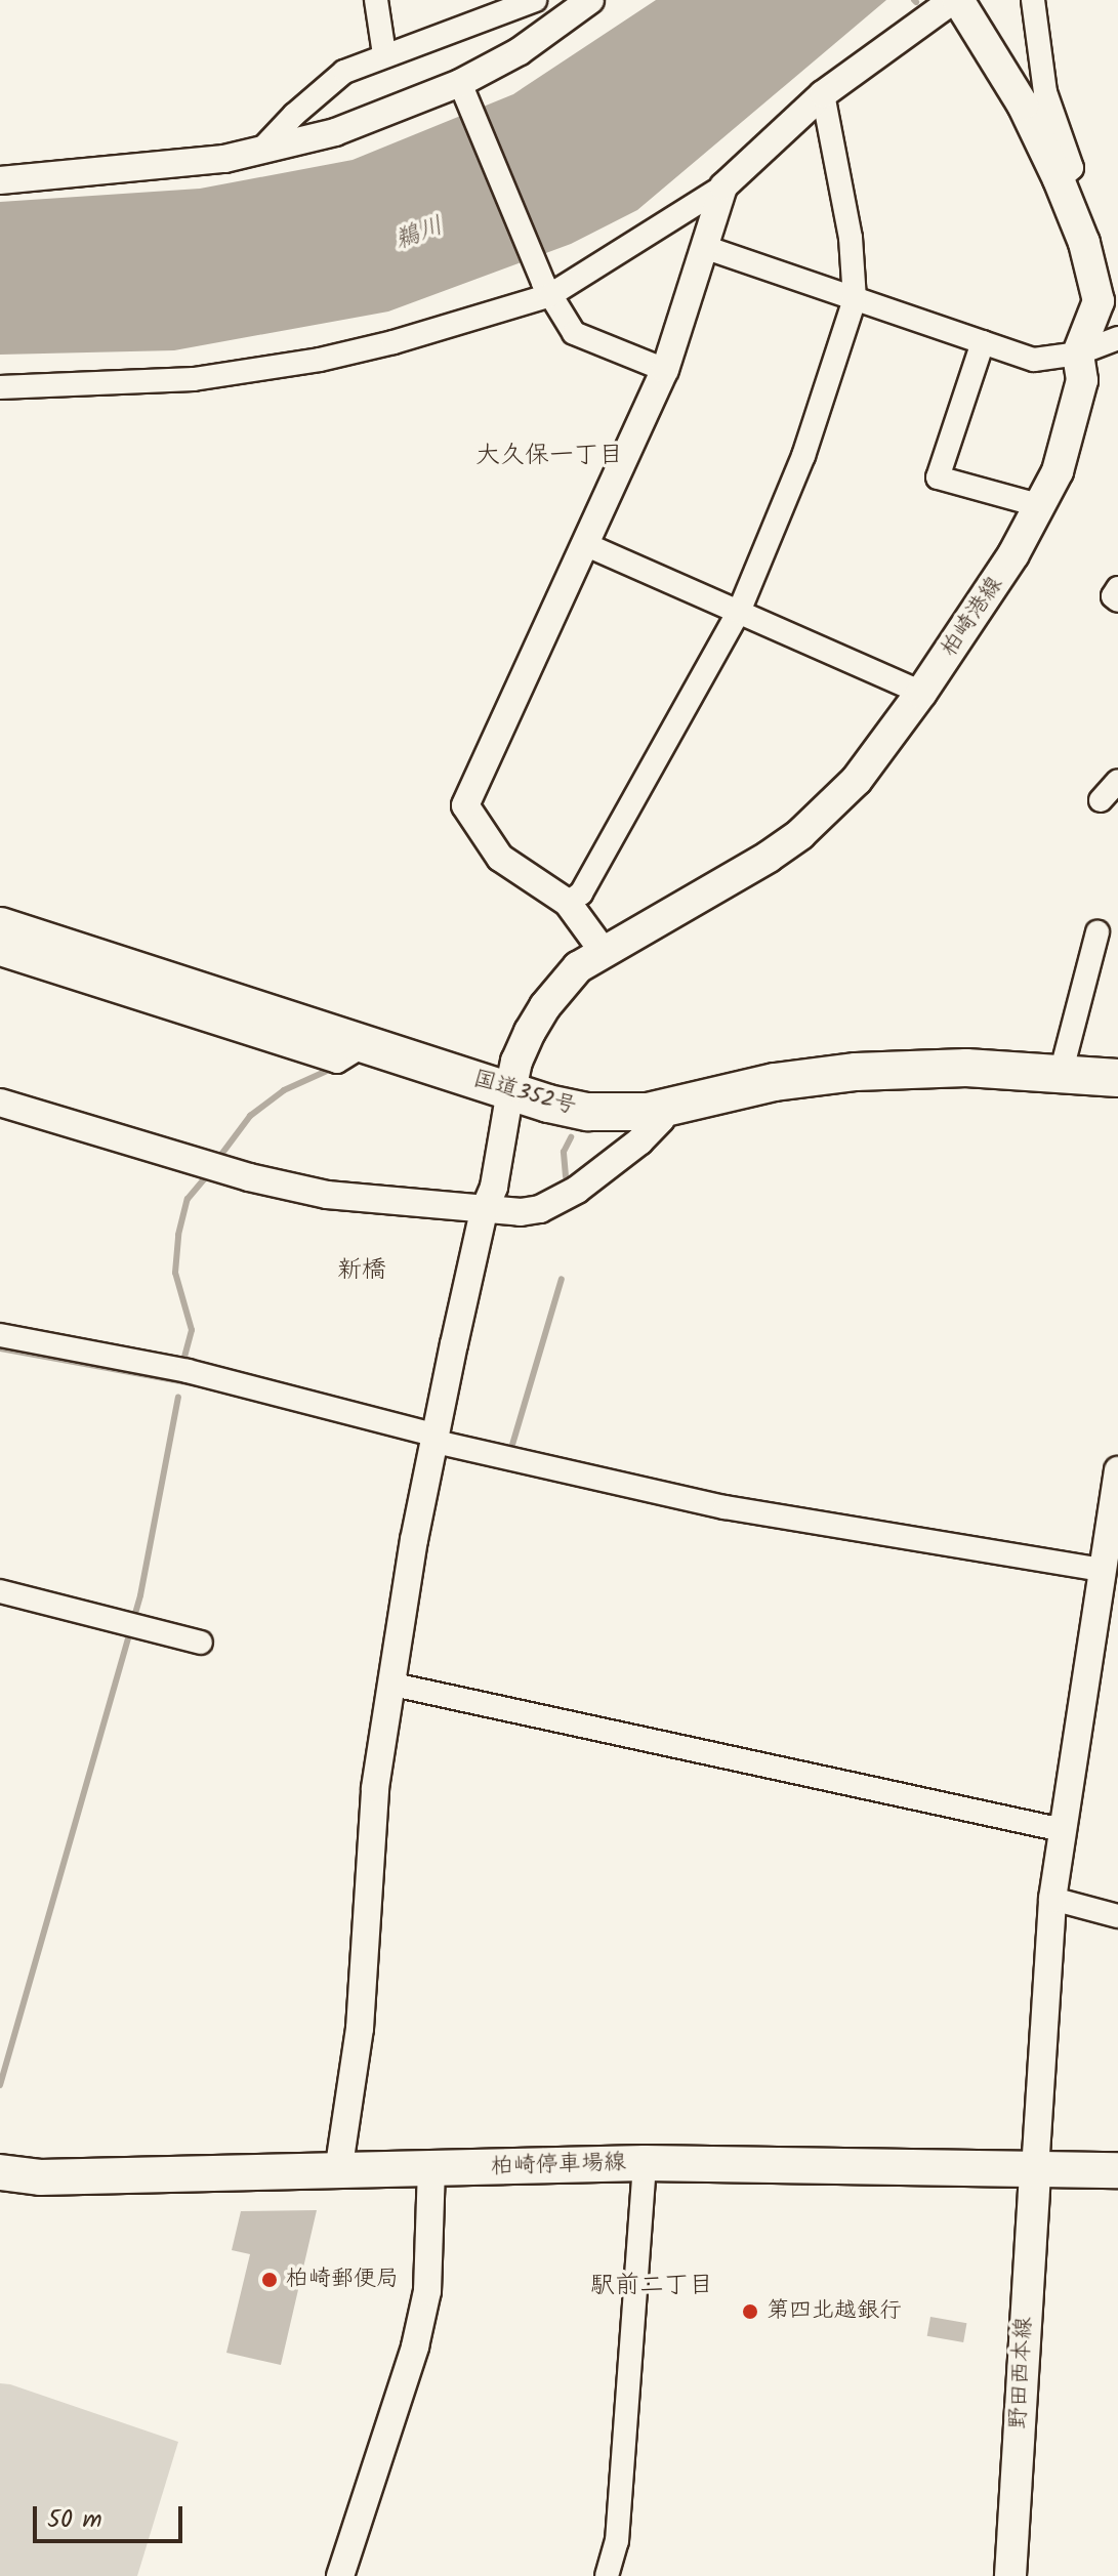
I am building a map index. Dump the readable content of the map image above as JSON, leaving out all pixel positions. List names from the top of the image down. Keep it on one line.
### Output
{"streets":{"highway":["国道352号"],"main road":["柏崎港線","柏崎停車場線","野田西本線"]},"crossings":[["柏崎港線","国道352号"],["柏崎停車場線","野田西本線"]],"districts":["大久保一丁目","新橋","駅前二丁目"],"water":["鵜川"],"places":["柏崎郵便局","第四北越銀行"],"scale_bar":"50 m"}
